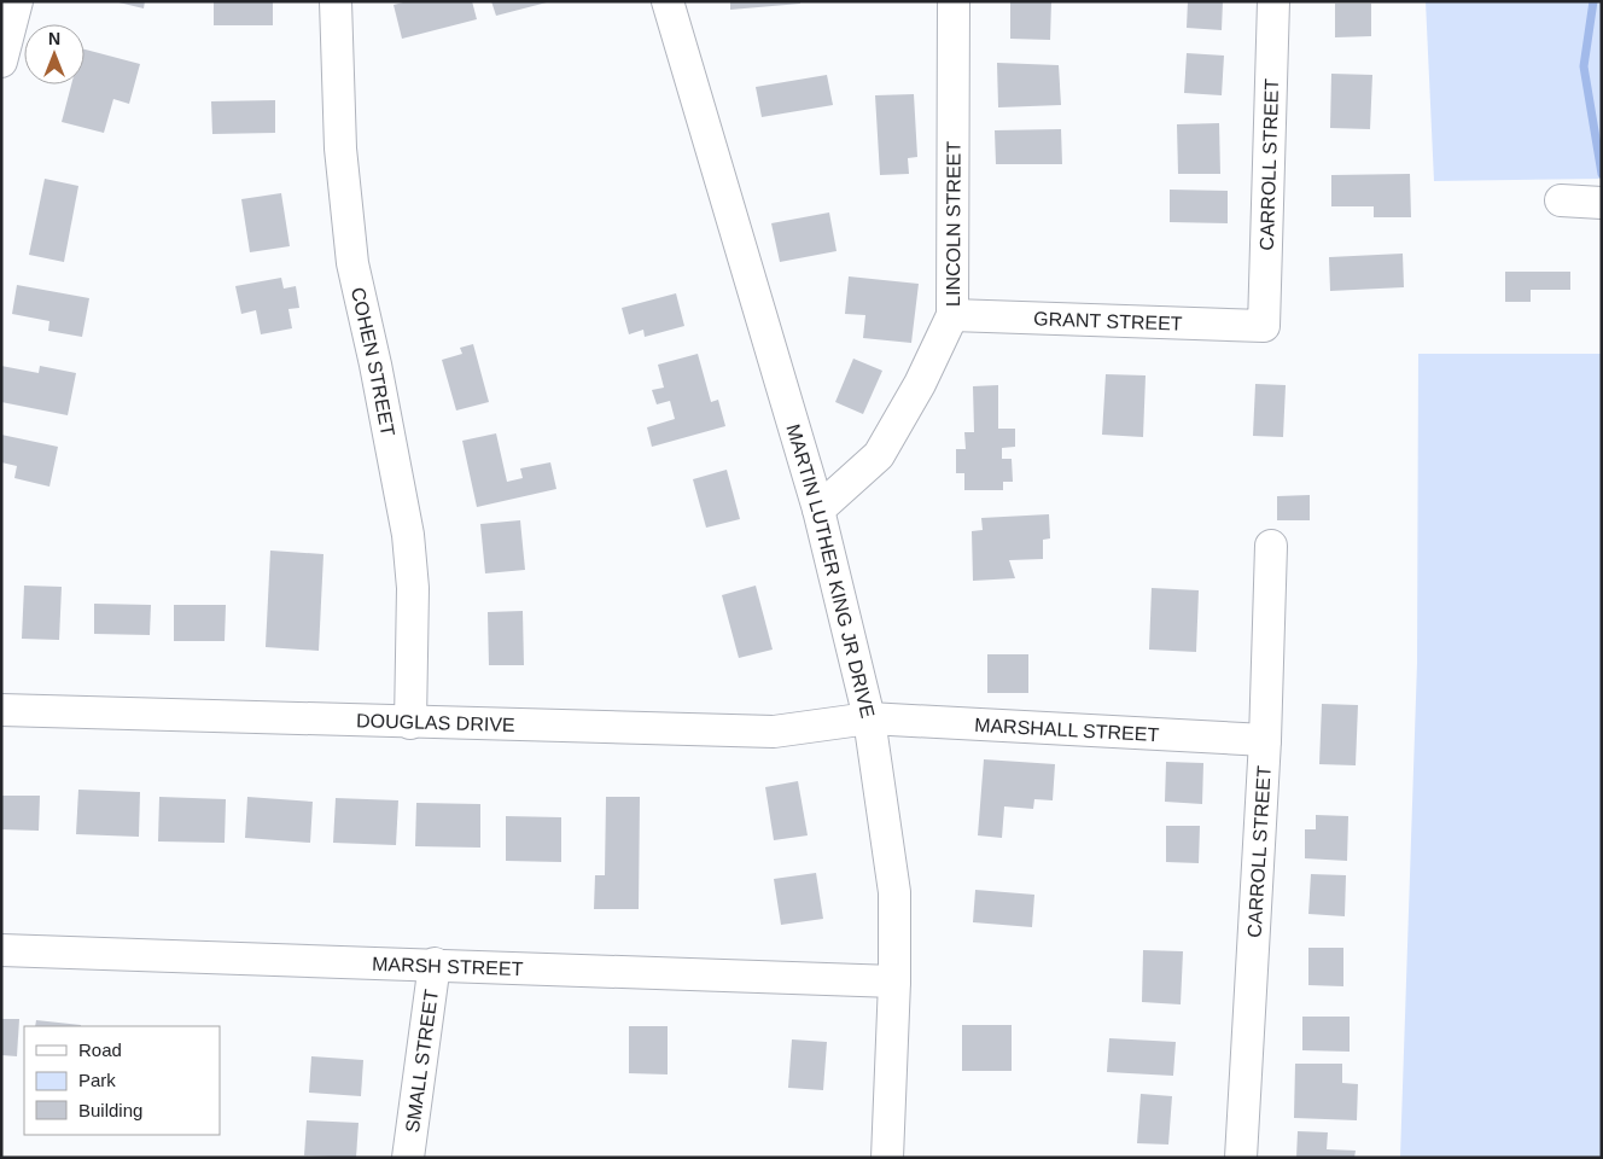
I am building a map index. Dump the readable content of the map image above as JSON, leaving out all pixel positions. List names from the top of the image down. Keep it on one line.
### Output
{"streets":{"street":["CARROLL STREET","LINCOLN STREET","GRANT STREET","COHEN STREET","MARTIN LUTHER KING JR DRIVE","DOUGLAS DRIVE","MARSHALL STREET","MARSH STREET","SMALL STREET"]},"crossings":[["CARROLL STREET","GRANT STREET"],["CARROLL STREET","MARSHALL STREET"],["LINCOLN STREET","GRANT STREET"],["LINCOLN STREET","MARTIN LUTHER KING JR DRIVE"],["COHEN STREET","DOUGLAS DRIVE"],["MARTIN LUTHER KING JR DRIVE","DOUGLAS DRIVE"],["MARTIN LUTHER KING JR DRIVE","MARSHALL STREET"],["MARTIN LUTHER KING JR DRIVE","MARSH STREET"],["DOUGLAS DRIVE","MARSHALL STREET"],["MARSH STREET","SMALL STREET"]],"legend":["Road","Park","Building"],"north":"top"}
